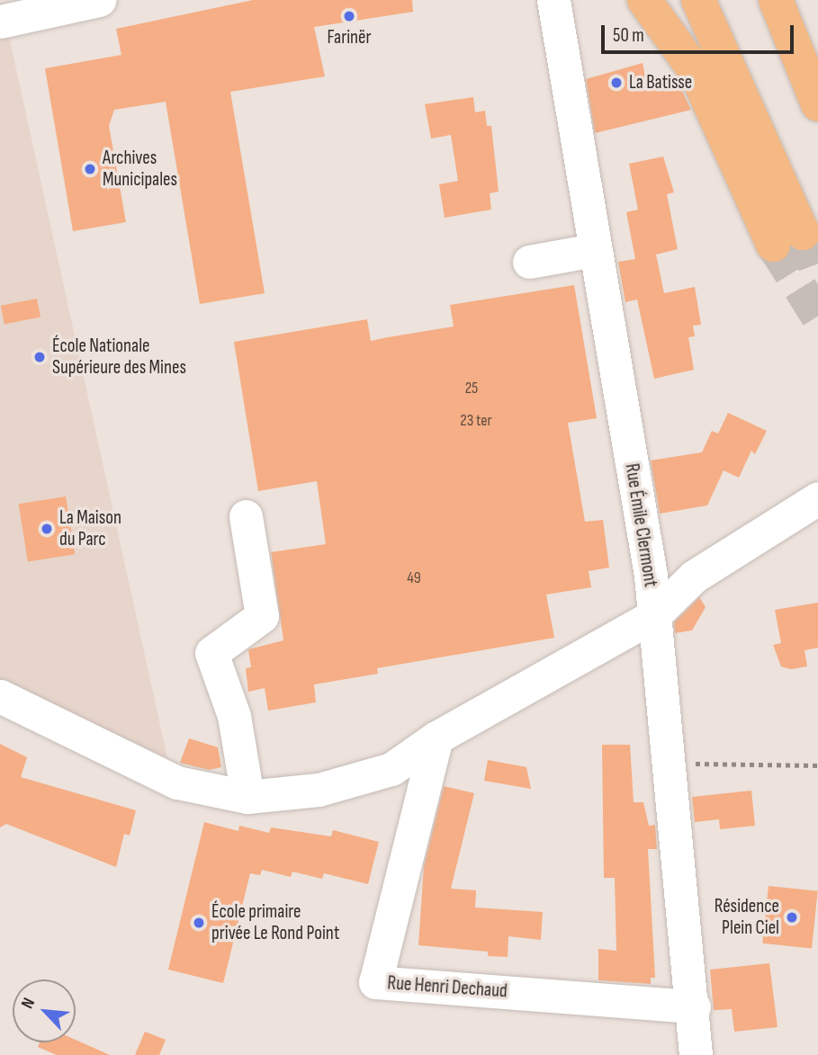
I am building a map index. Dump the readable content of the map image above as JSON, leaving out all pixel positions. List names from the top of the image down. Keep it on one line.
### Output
{"streets":{"street":["Rue Émile Clermont","Rue Henri Dechaud"]},"crossings":[["Rue Émile Clermont","Rue Henri Dechaud"]],"places":["Farinër","La Batisse","Archives Municipales","École Nationale Supérieure des Mines","La Maison du Parc","Résidence Plein Ciel","École primaire privée Le Rond Point"],"house_numbers":["25","23 ter","49"],"scale_bar":"50 m","north":"top left"}
